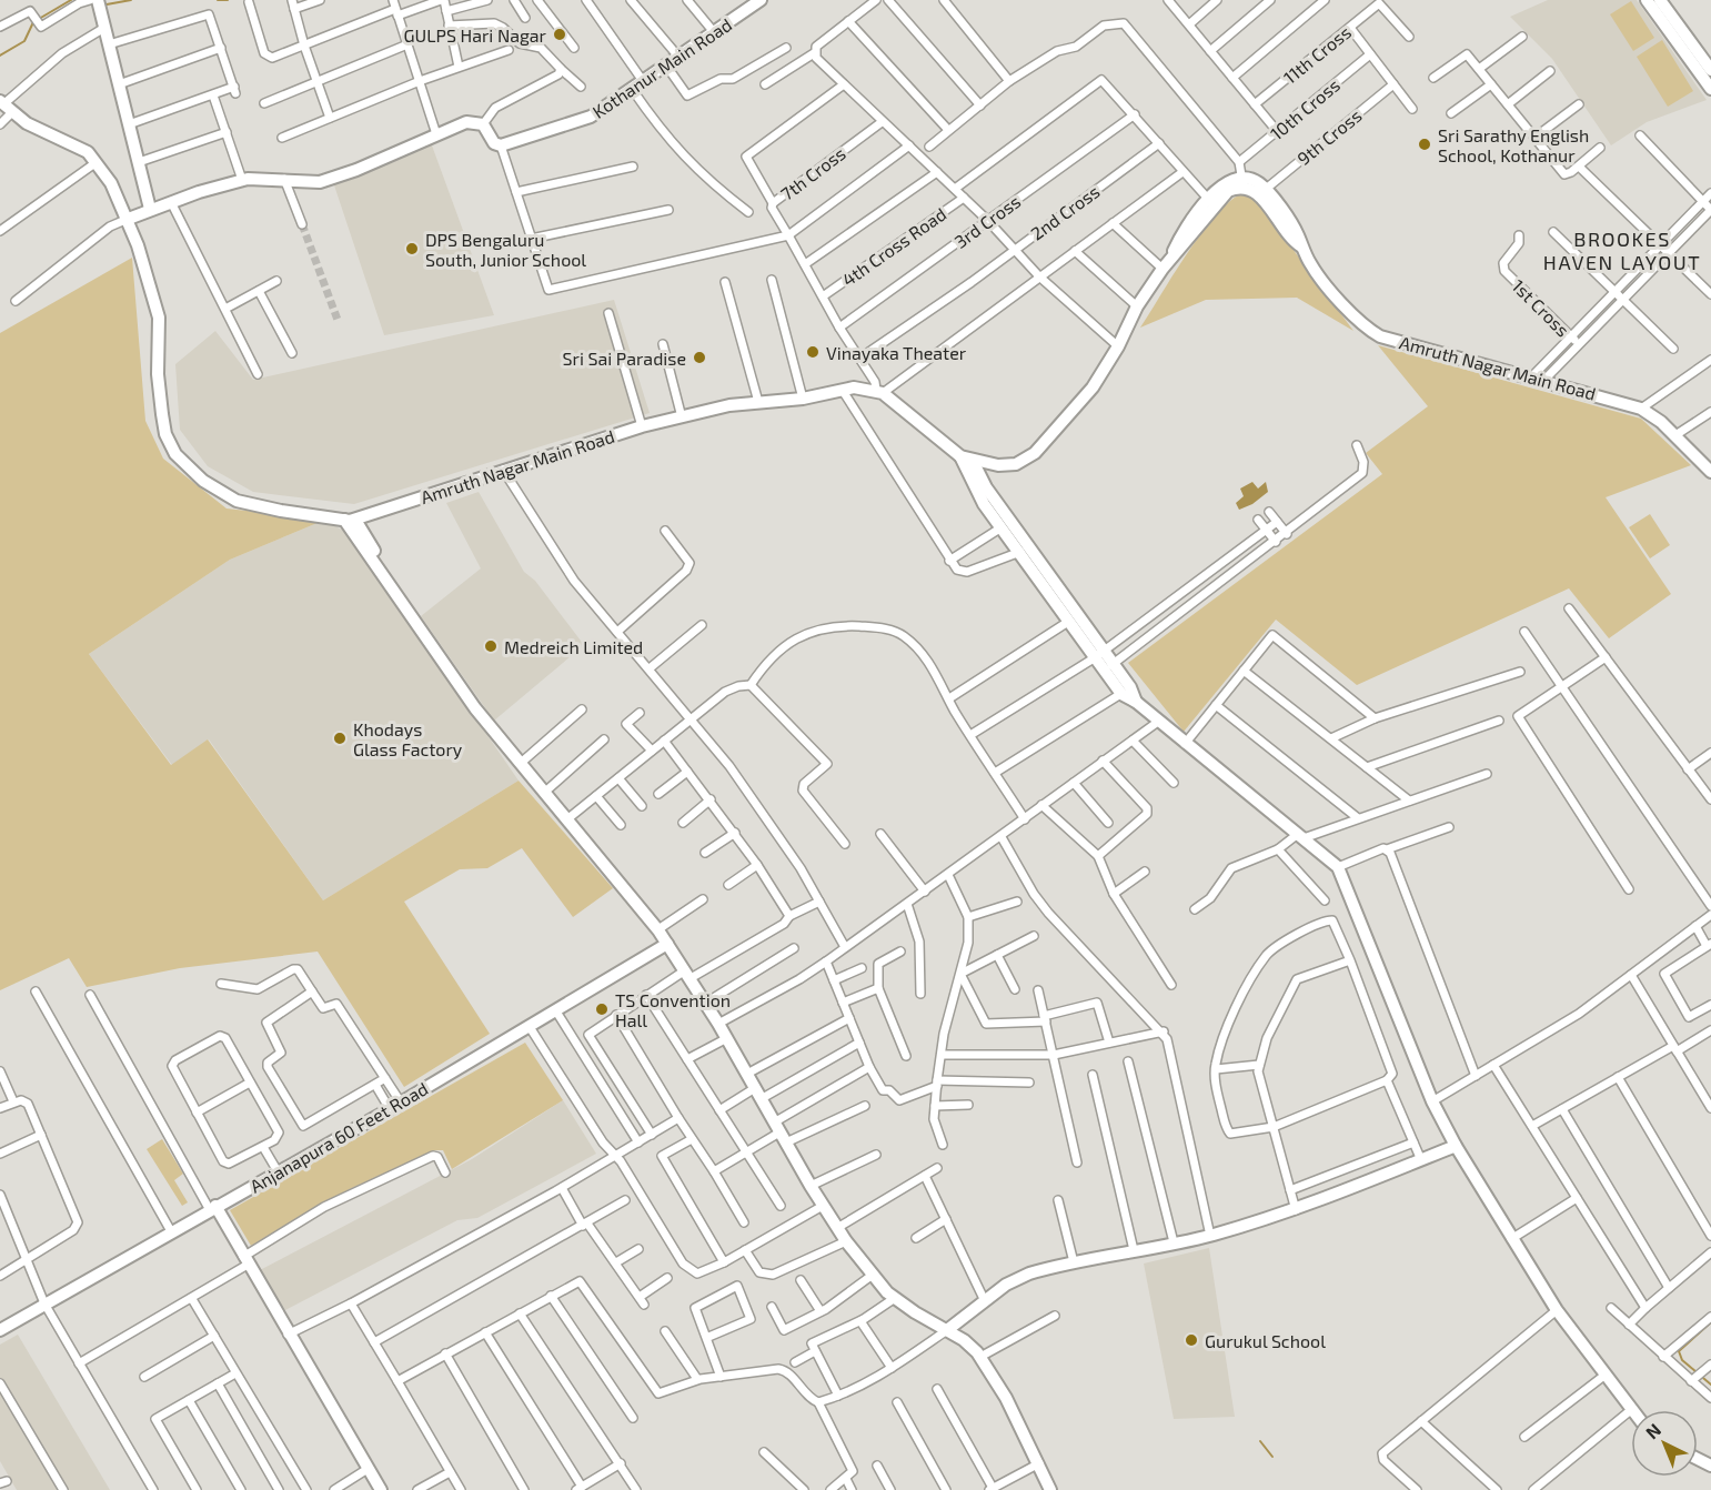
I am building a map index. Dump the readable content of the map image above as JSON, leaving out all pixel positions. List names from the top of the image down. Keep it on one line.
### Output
{"streets":{"street":["11th Cross","Kothanur Main Road","10th Cross","9th Cross","7th Cross","2nd Cross","3rd Cross","4th Cross Road","1st Cross","Amruth Nagar Main Road","Anjanapura 60 Feet Road"]},"crossings":[["9th Cross","Amruth Nagar Main Road"],["7th Cross","2nd Cross"],["7th Cross","3rd Cross"],["7th Cross","4th Cross Road"],["7th Cross","Amruth Nagar Main Road"]],"districts":["BROOKES HAVEN LAYOUT"],"places":["GULPS Hari Nagar","Sri Sarathy English School, Kothanur","DPS Bengaluru South, Junior School","Vinayaka Theater","Sri Sai Paradise","Medreich Limited","Khodays Glass Factory","TS Convention Hall","Gurukul School"],"north":"top left"}
